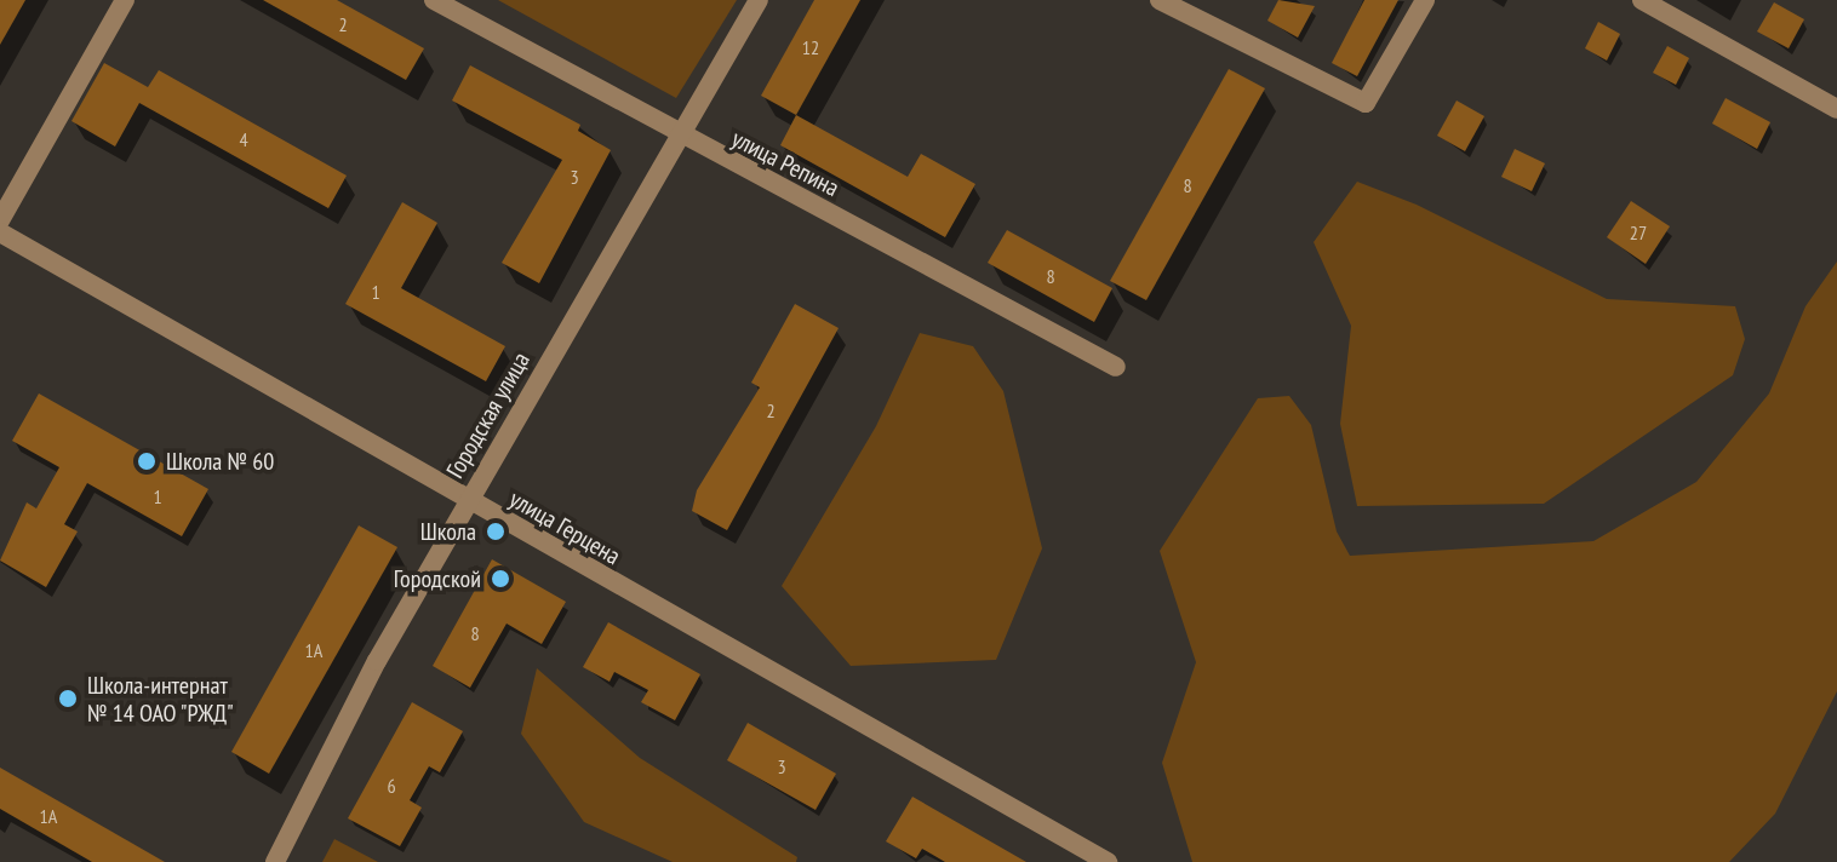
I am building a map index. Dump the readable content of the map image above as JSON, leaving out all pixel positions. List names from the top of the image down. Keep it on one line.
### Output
{"streets":{"street":["улица Репина","Городская улица","улица Герцена"]},"crossings":[["улица Репина","Городская улица"],["Городская улица","улица Герцена"]],"places":["Школа № 60","Школа","Городской","Школа-интернат № 14 ОАО \"РЖД\""],"house_numbers":["2","12","4","3","8","27","8","1","2","1","8","1А","3","6","1А"]}
